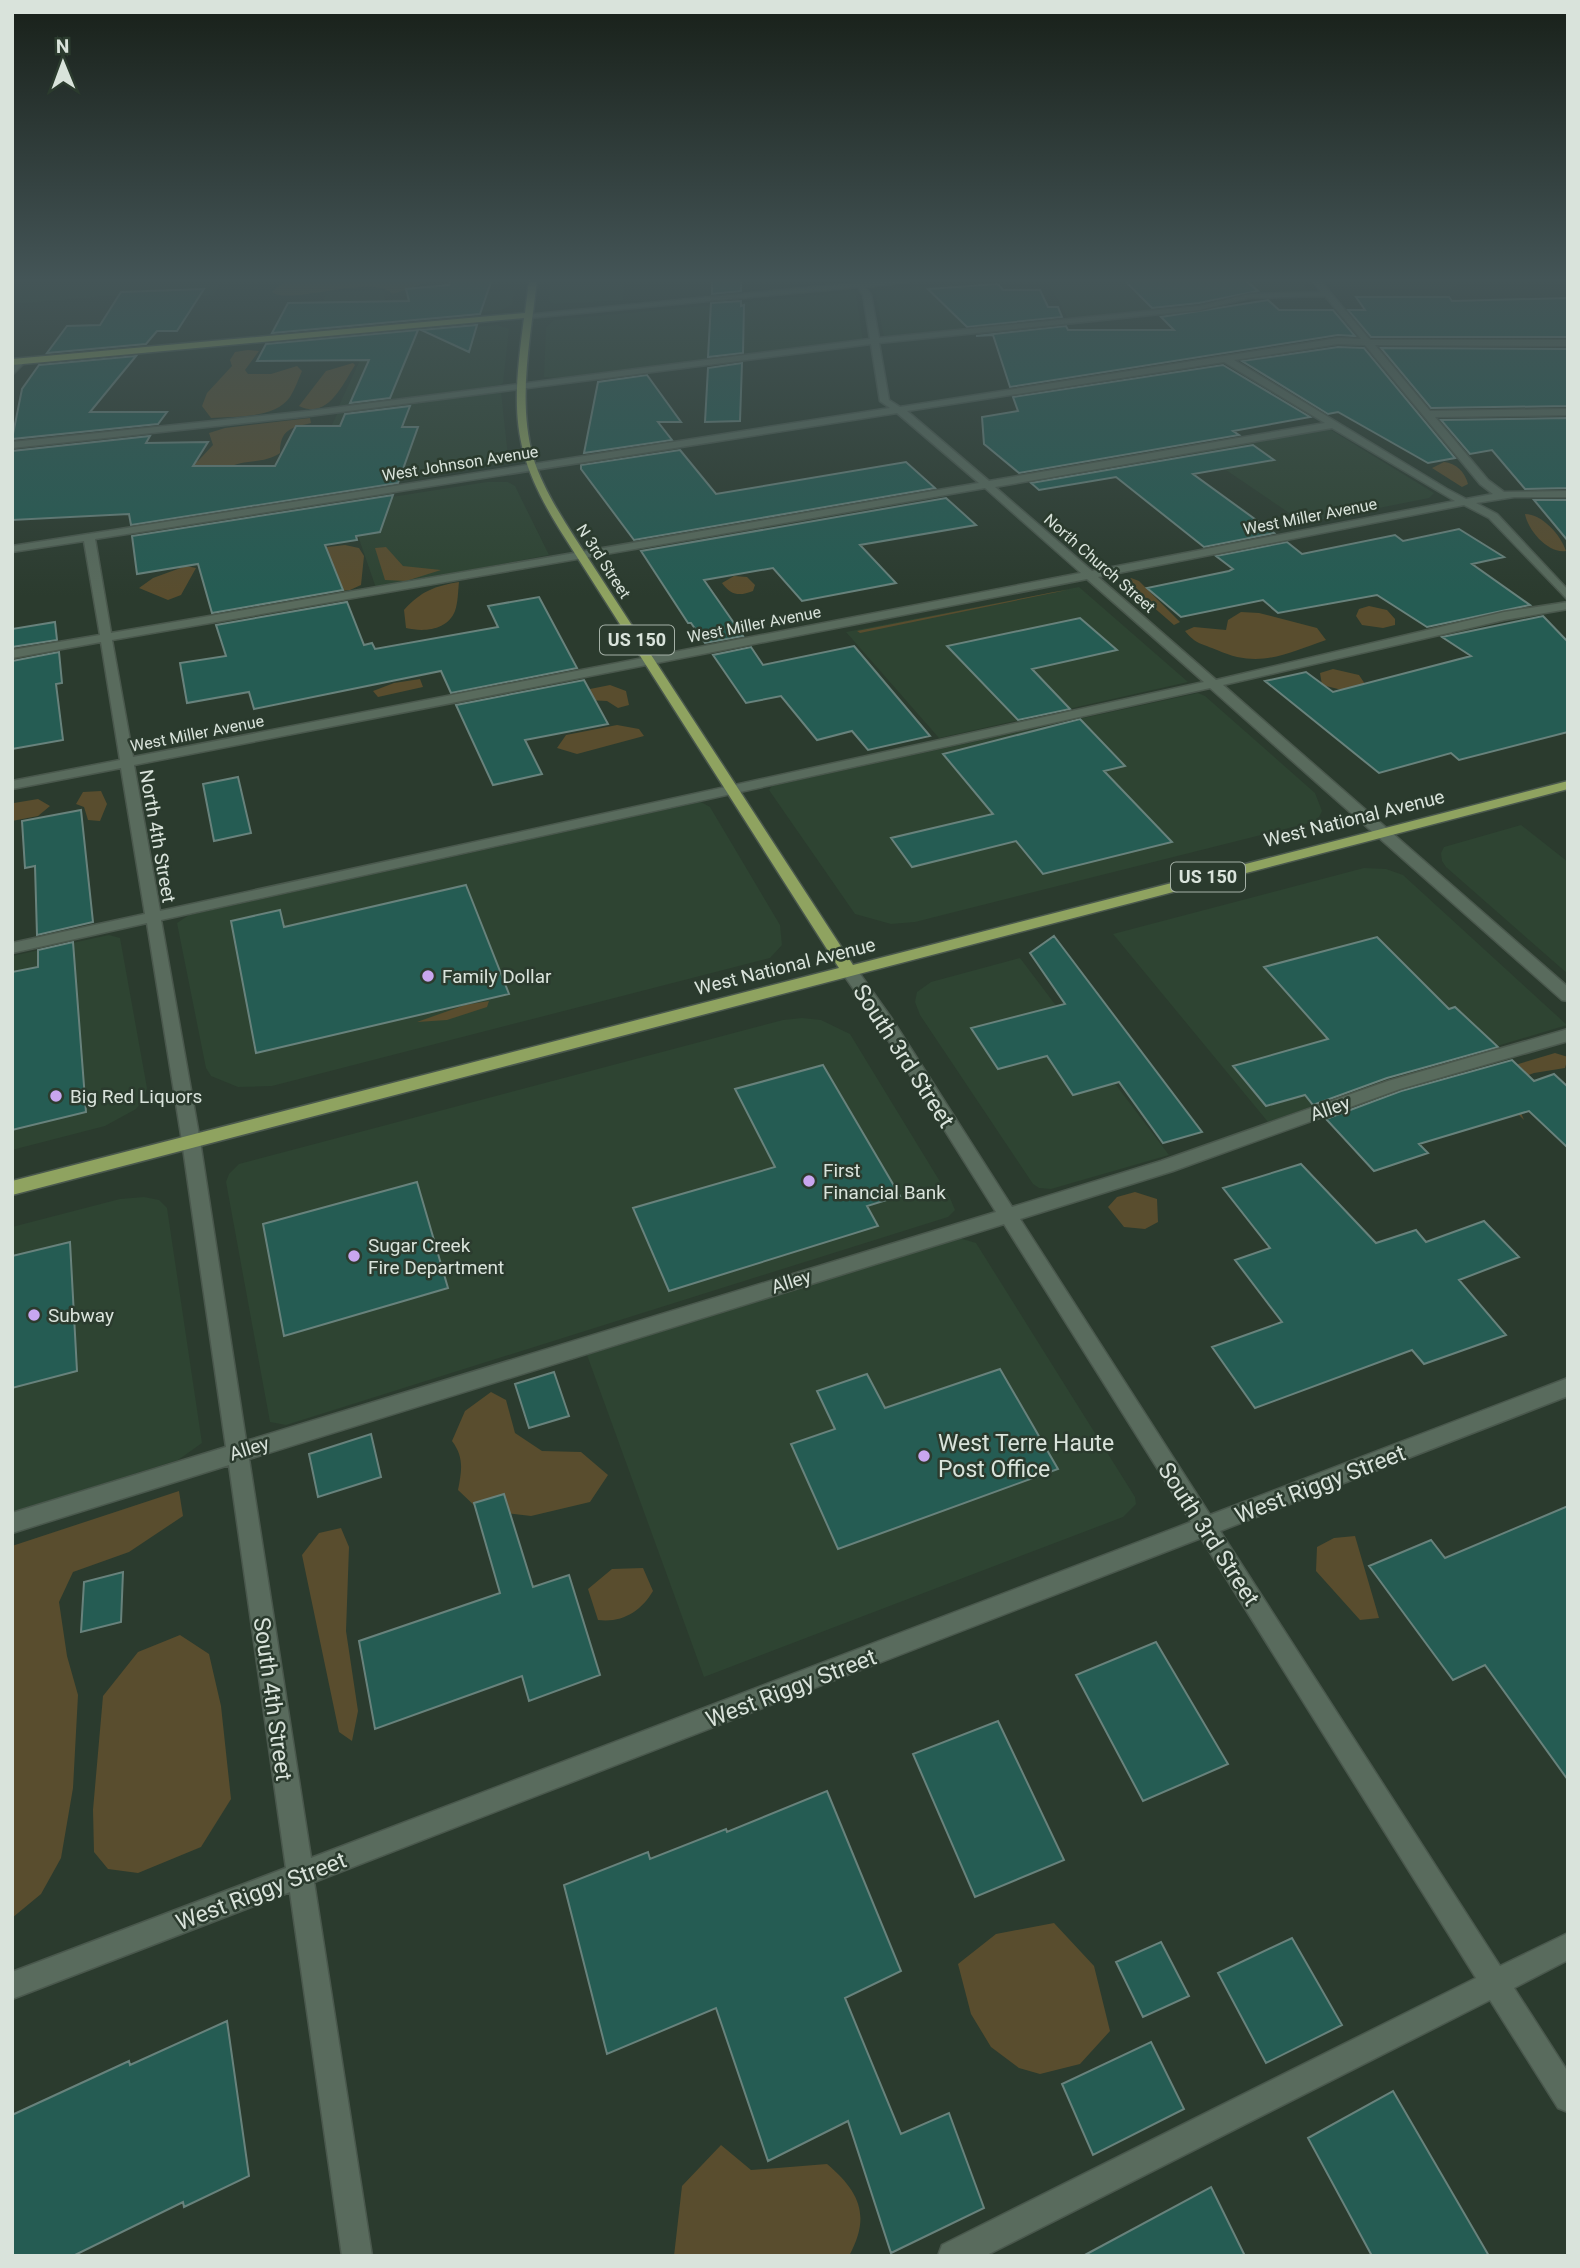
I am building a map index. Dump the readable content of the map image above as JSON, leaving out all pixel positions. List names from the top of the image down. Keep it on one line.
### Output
{"streets":{"main road":["N 3rd Street","US 150","West National Avenue"],"street":["West Johnson Avenue","West Miller Avenue","North Church Street","North 4th Street","South 3rd Street","Alley","West Riggy Street","South 4th Street"]},"crossings":[["West Johnson Avenue","N 3rd Street"],["West Johnson Avenue","North Church Street"],["West Johnson Avenue","North 4th Street"],["West Miller Avenue","N 3rd Street"],["West Miller Avenue","North Church Street"],["West Miller Avenue","North 4th Street"],["N 3rd Street","West National Avenue"],["N 3rd Street","South 3rd Street"],["North Church Street","West National Avenue"],["West National Avenue","North 4th Street"],["West National Avenue","South 3rd Street"],["West National Avenue","South 4th Street"],["North 4th Street","South 4th Street"],["South 3rd Street","Alley"],["South 3rd Street","West Riggy Street"],["Alley","South 4th Street"],["West Riggy Street","South 4th Street"]],"places":["Family Dollar","Big Red Liquors","First Financial Bank","Sugar Creek Fire Department","Subway","West Terre Haute Post Office"],"north":"top"}
